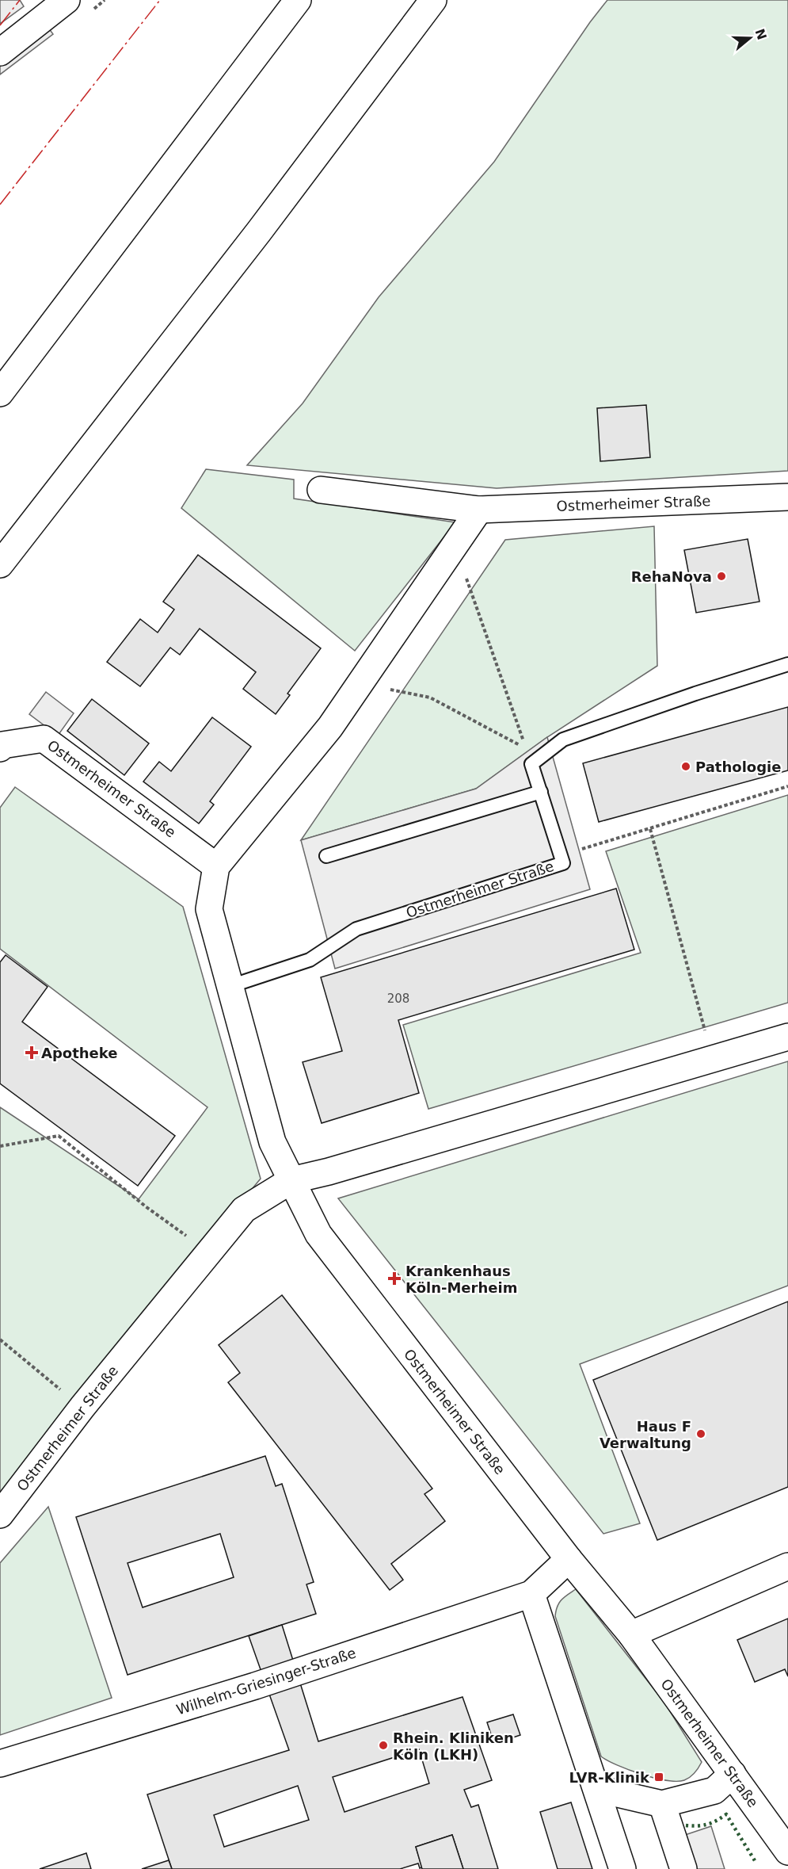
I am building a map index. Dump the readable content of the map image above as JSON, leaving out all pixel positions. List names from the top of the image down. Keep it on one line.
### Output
{"streets":{"main road":["Ostmerheimer Straße","Wilhelm-Griesinger-Straße"]},"crossings":[["Ostmerheimer Straße","Wilhelm-Griesinger-Straße"]],"places":{"other":["RehaNova","Pathologie","Haus F Verwaltung","Rhein. Kliniken Köln (LKH)"],"health":["Apotheke","Krankenhaus Köln-Merheim"],"transit":["LVR-Klinik"]},"house_numbers":["208"],"north":"right"}
